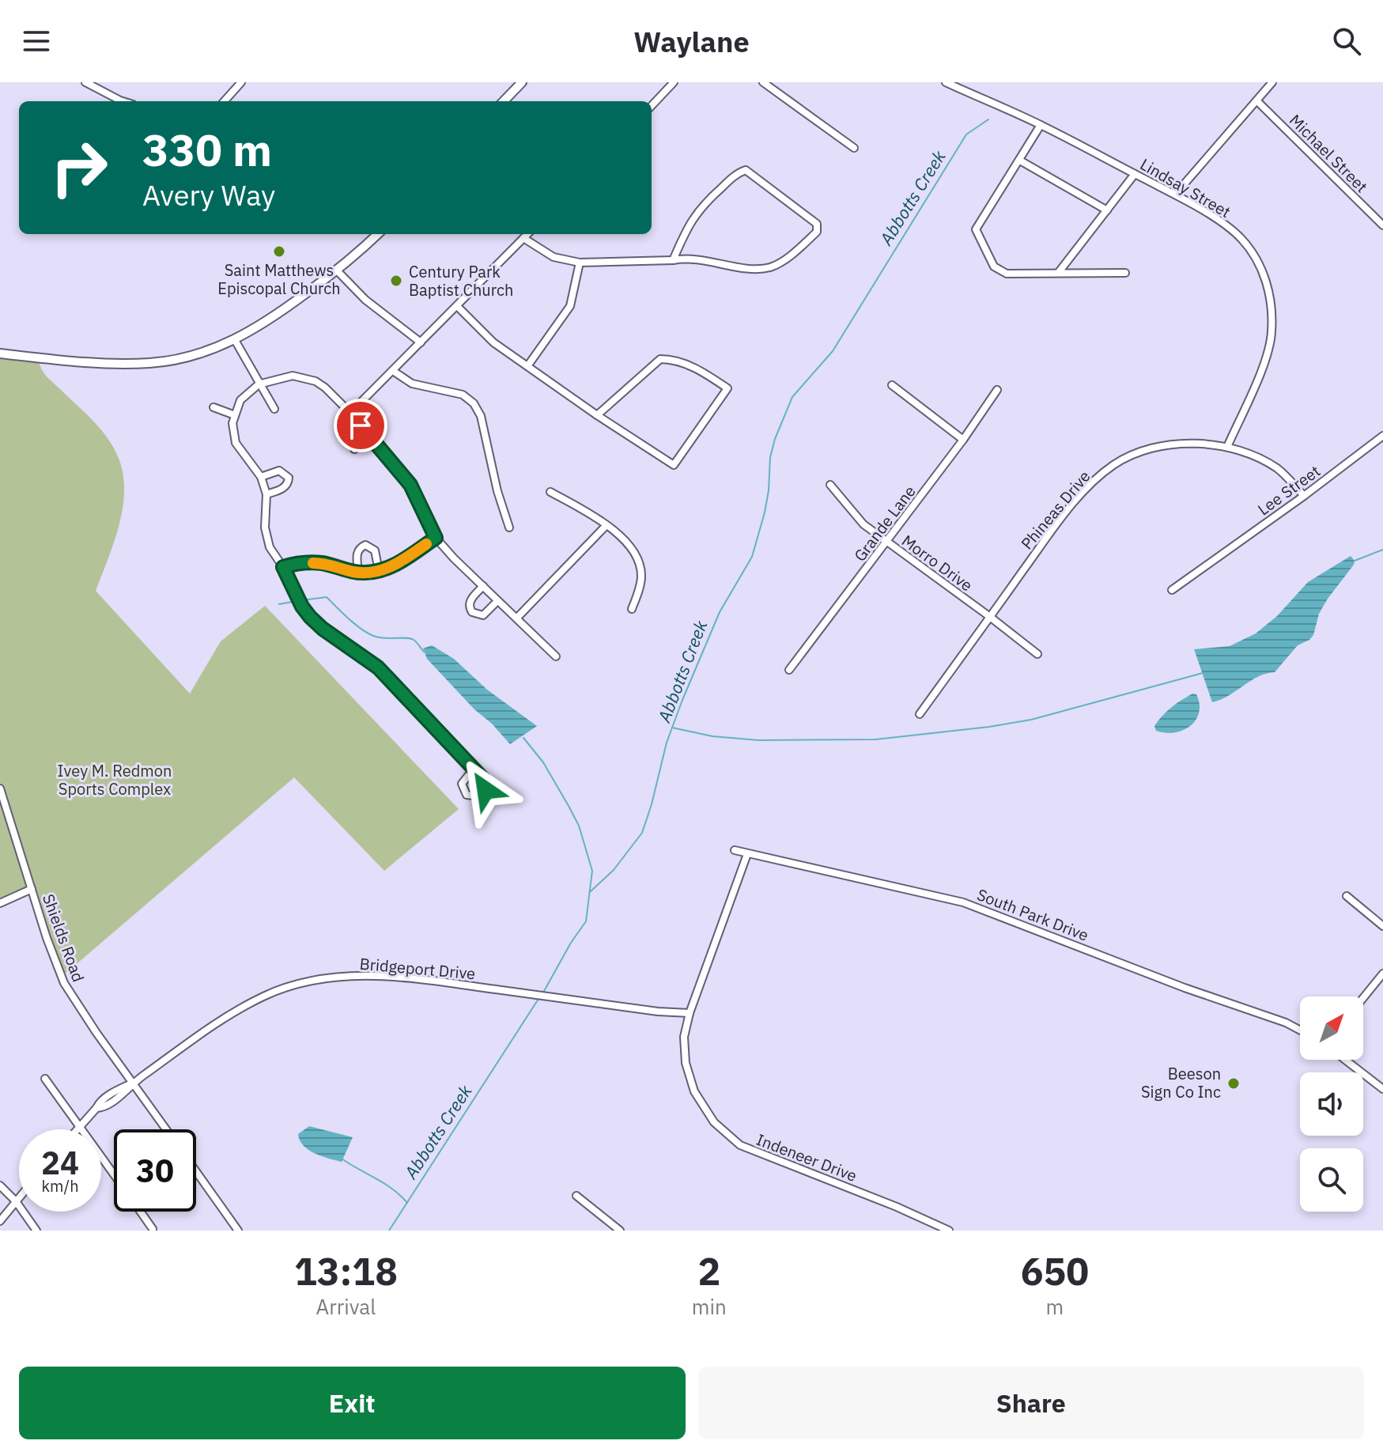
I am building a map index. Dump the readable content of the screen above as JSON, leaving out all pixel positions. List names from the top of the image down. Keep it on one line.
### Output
{"streets":{"street":["Michael Street","Lindsay Street","Lee Street","Phineas Drive","Grande Lane","Morro Drive","South Park Drive","Shields Road","Bridgeport Drive","Indeneer Drive"]},"crossings":[["Lindsay Street","Phineas Drive"],["Lee Street","Phineas Drive"],["Phineas Drive","Morro Drive"],["Grande Lane","Morro Drive"],["South Park Drive","Indeneer Drive"],["Shields Road","Bridgeport Drive"],["Bridgeport Drive","Indeneer Drive"]],"water":["Abbotts Creek"],"parks":["Ivey M. Redmon Sports Complex"],"places":["Saint Matthews Episcopal Church","Century Park Baptist Church","Beeson Sign Co Inc"],"north":"top right","page":{"header":"Waylane","turn":["330 m","Avery Way"],"speed":"24 km/h","limit":"30","eta":["13:18","Arrival","2","min","650","m"],"buttons":["Exit","Share"]}}
